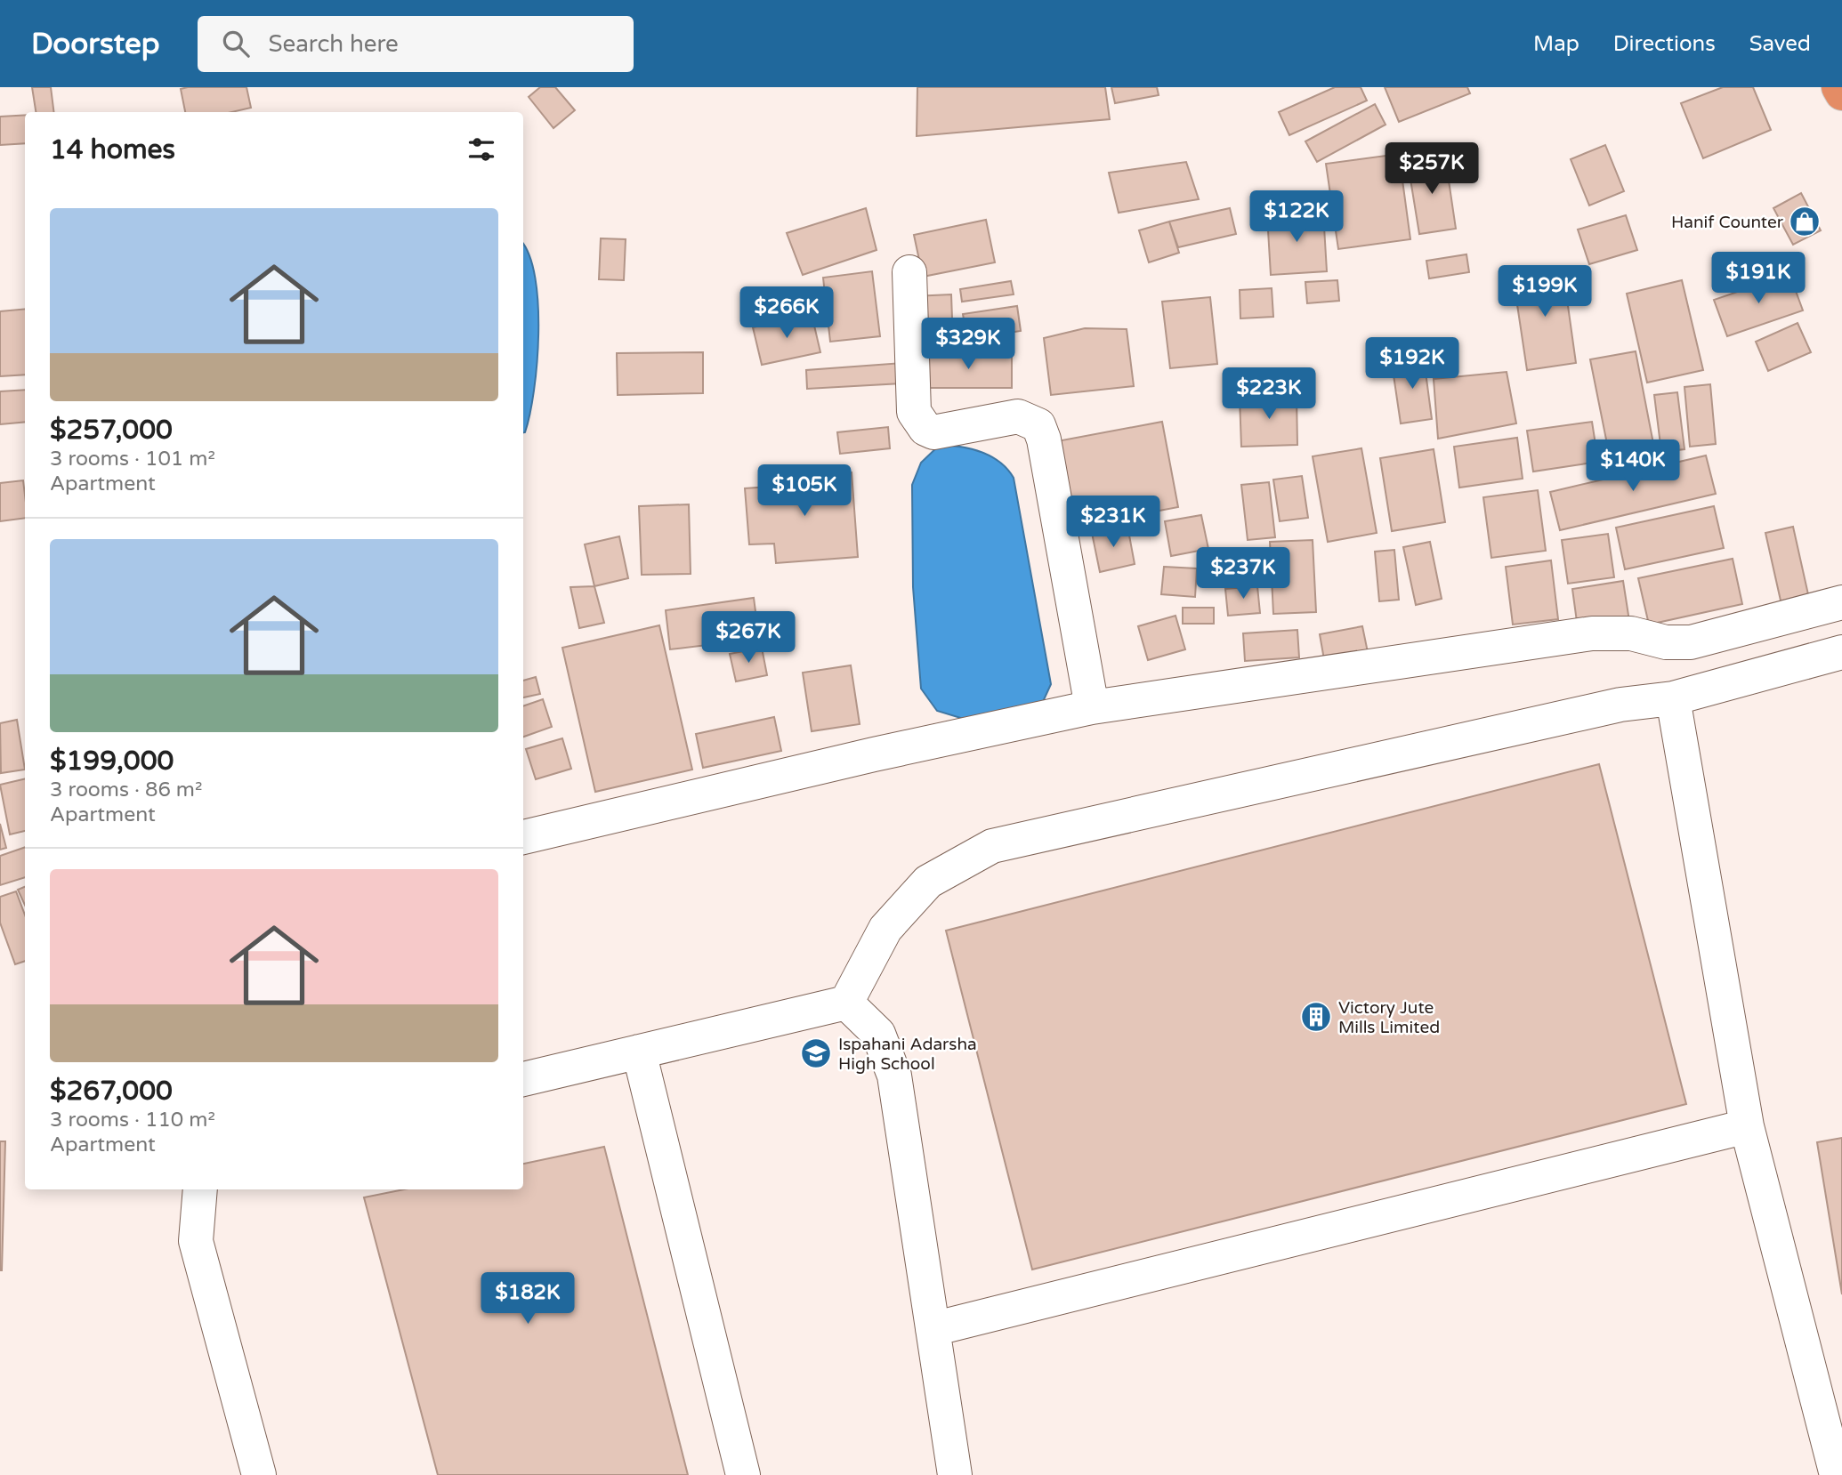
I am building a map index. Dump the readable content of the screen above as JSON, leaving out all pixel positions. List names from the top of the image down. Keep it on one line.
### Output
{"places":{"shop":["Hanif Counter"],"building":["Victory Jute Mills Limited"],"school or university":["Ispahani Adarsha High School"]},"page":{"header":"Doorstep","search":"Search here","nav":["Map","Directions","Saved"],"heading":"14 homes","price":["$257K","$122K","$191K","$199K","$266K","$329K","$192K","$223K","$140K","$105K","$231K","$237K","$267K","$182K"],"list":[{"name":"$257,000","note":"3 rooms · 101 m² · Apartment"},{"name":"$199,000","note":"3 rooms · 86 m² · Apartment"},{"name":"$267,000","note":"3 rooms · 110 m² · Apartment"}]}}
